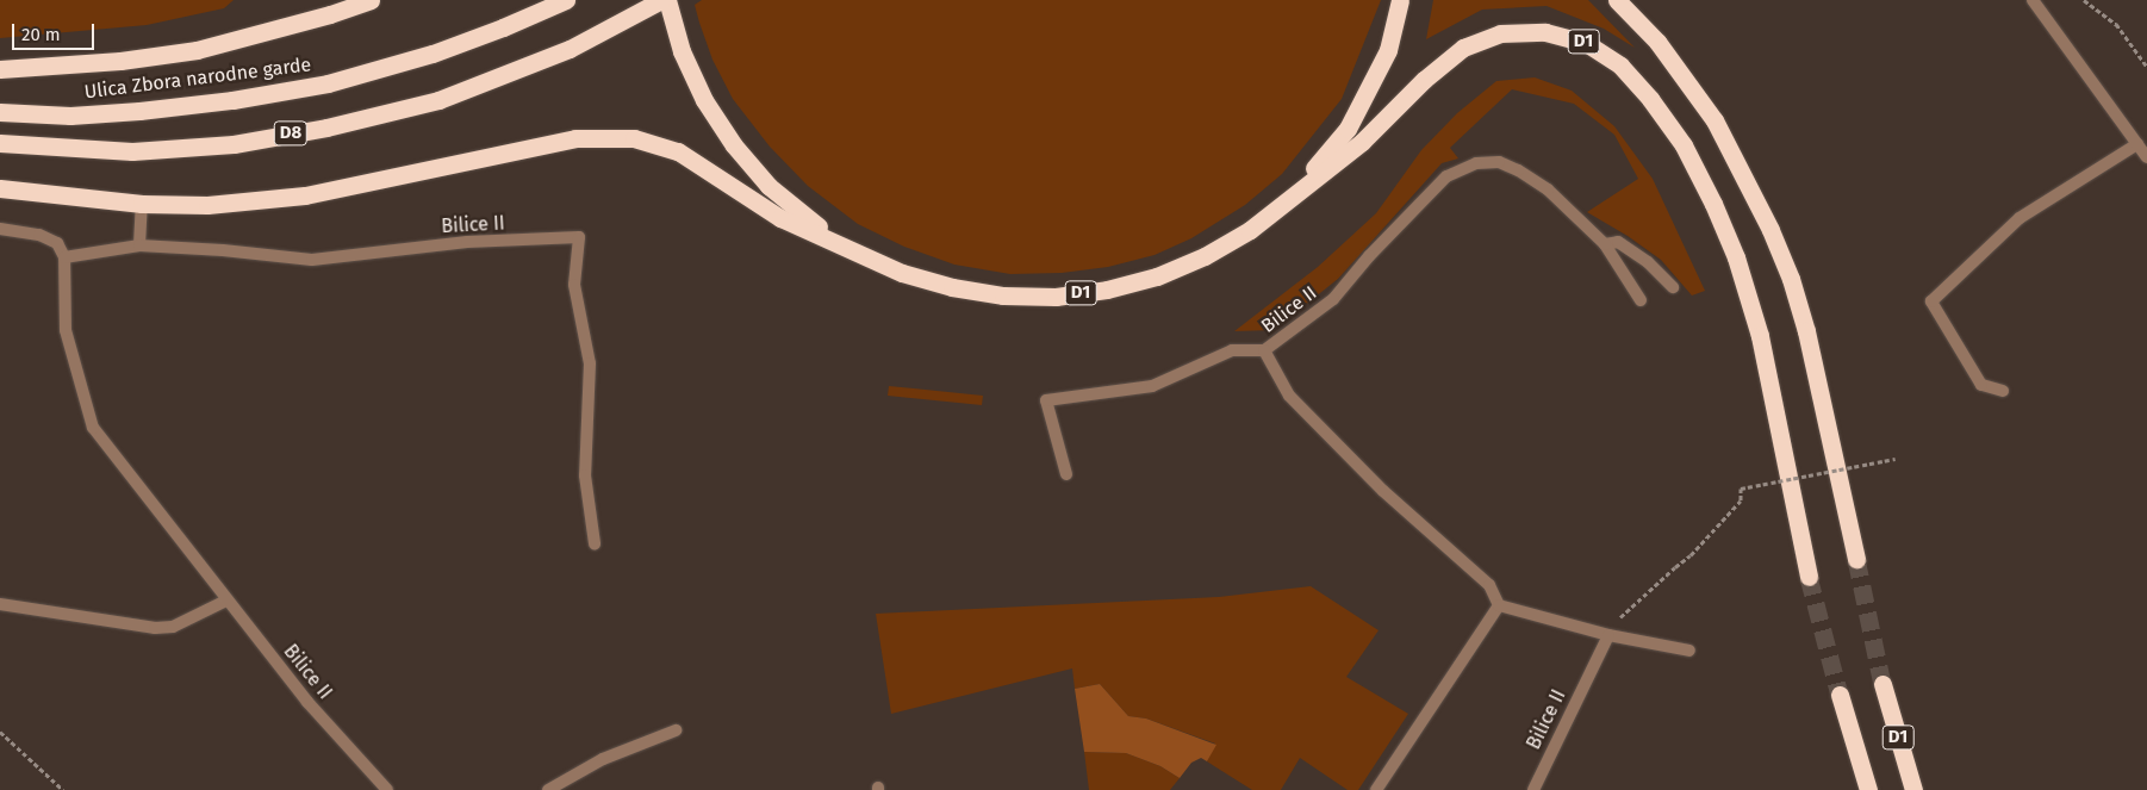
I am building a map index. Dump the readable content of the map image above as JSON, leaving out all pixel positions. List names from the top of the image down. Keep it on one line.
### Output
{"streets":{"highway":["D1","Ulica Zbora narodne garde","D8"],"street":["Bilice II"]},"scale_bar":"20 m"}
